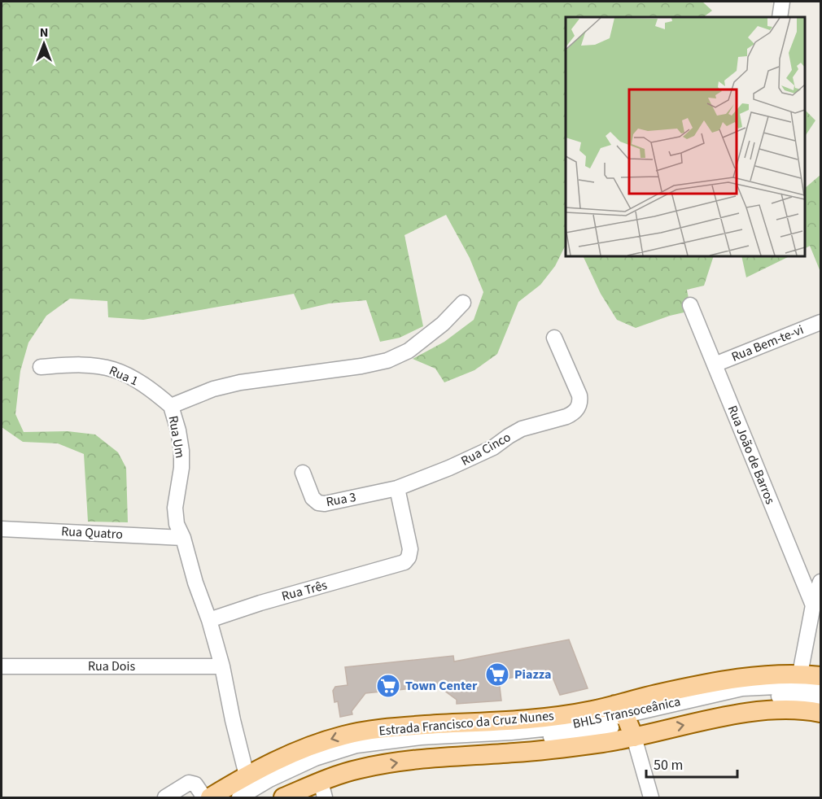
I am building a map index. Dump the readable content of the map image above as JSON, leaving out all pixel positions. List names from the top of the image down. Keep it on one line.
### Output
{"streets":{"main road":["Estrada Francisco da Cruz Nunes"],"street":["Rua Bem-te-vi","Rua 1","Rua Um","Rua Cinco","Rua João de Barros","Rua 3","Rua Quatro","Rua Três","Rua Dois","BHLS Transoceânica"]},"crossings":[["Rua Bem-te-vi","Rua João de Barros"],["Rua 1","Rua Um"],["Rua Um","Rua Quatro"],["Rua Um","Rua Três"],["Rua Um","Rua Dois"],["Rua Um","Estrada Francisco da Cruz Nunes"],["Rua Cinco","Rua 3"],["Rua Cinco","Rua Três"],["Rua 3","Rua Três"],["BHLS Transoceânica","Estrada Francisco da Cruz Nunes"]],"places":{"supermarket":["Piazza","Town Center"]},"scale_bar":"50 m","north":"top"}
